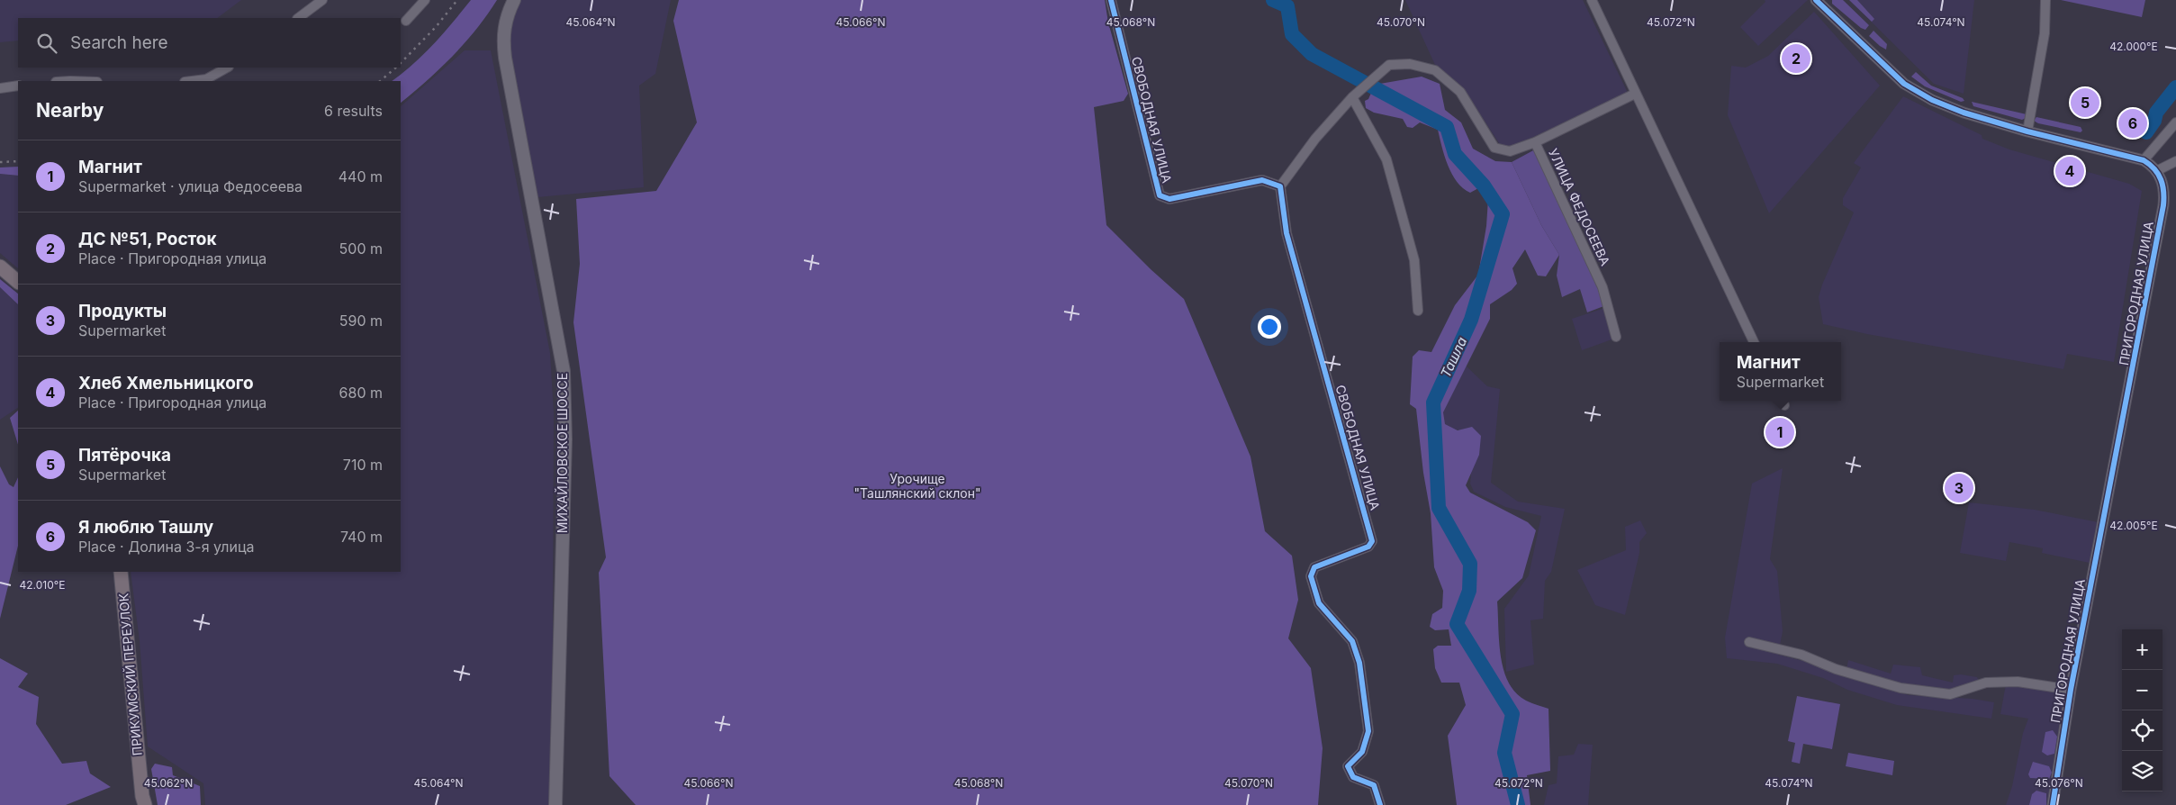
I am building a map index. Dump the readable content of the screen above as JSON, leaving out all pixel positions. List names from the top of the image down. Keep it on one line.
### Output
{"streets":{"main road":["МИХАЙЛОВСКОЕ ШОССЕ","ПРИКУМСКИЙ ПЕРЕУЛОК"],"street":["СВОБОДНАЯ УЛИЦА","УЛИЦА ФЕДОСЕЕВА","ПРИГОРОДНАЯ УЛИЦА"]},"water":["Ташла"],"parks":["Урочище \"Ташлянский склон\""],"page":{"search":"Search here","pins":["2","5","6","4","1","3"],"heading":["Nearby","6 results"],"list":[{"mark":"1","name":"Магнит","note":"Supermarket · улица Федосеева","value":"440 m"},{"mark":"2","name":"ДС №51, Росток","note":"Place · Пригородная улица","value":"500 m"},{"mark":"3","name":"Продукты","note":"Supermarket","value":"590 m"},{"mark":"4","name":"Хлеб Хмельницкого","note":"Place · Пригородная улица","value":"680 m"},{"mark":"5","name":"Пятёрочка","note":"Supermarket","value":"710 m"},{"mark":"6","name":"Я люблю Ташлу","note":"Place · Долина 3-я улица","value":"740 m"}],"popup":["Магнит","Supermarket"],"map_buttons":["+","−"]},"coordinates":["45.064°N","45.066°N","45.068°N","45.070°N","45.072°N","45.074°N","42.000°E","42.005°E","42.010°E","45.062°N","45.076°N"]}
